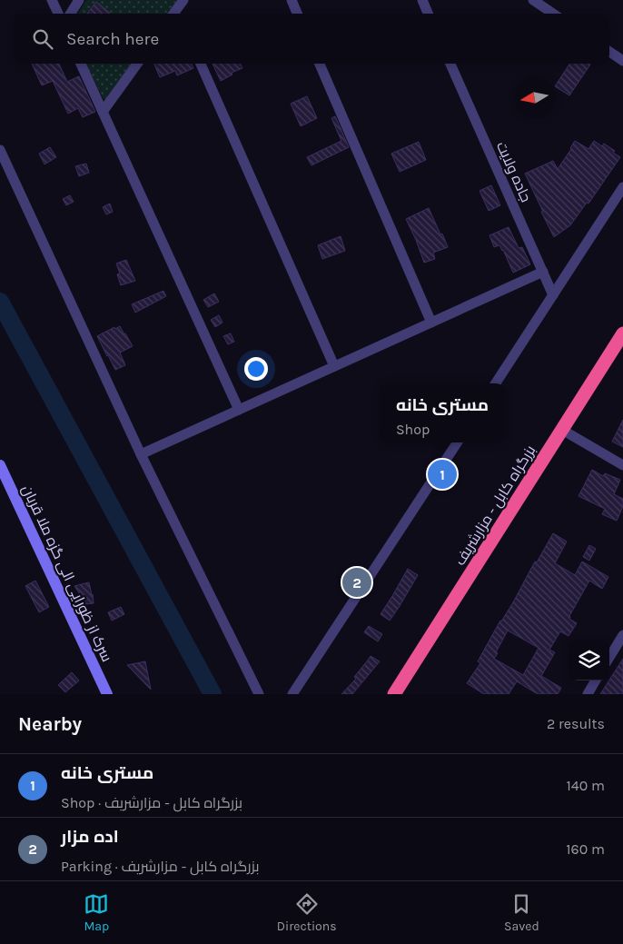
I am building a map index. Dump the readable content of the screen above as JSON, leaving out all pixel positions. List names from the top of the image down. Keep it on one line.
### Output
{"streets":{"highway":["بزرگراه کابل - مزارشریف"],"street":["جاده ولایت","سرک از ظورایی الی گزه ملا قربان"]},"north":"left","page":{"search":"Search here","popup":["مستری خانه","Shop"],"pins":["1","2"],"heading":["Nearby","2 results"],"list":[{"mark":"1","name":"مستری خانه","note":"Shop · بزرگراه کابل - مزارشریف","value":"140 m"},{"mark":"2","name":"اده مزار","note":"Parking · بزرگراه کابل - مزارشریف","value":"160 m"}],"nav":["Map","Directions","Saved"]}}
